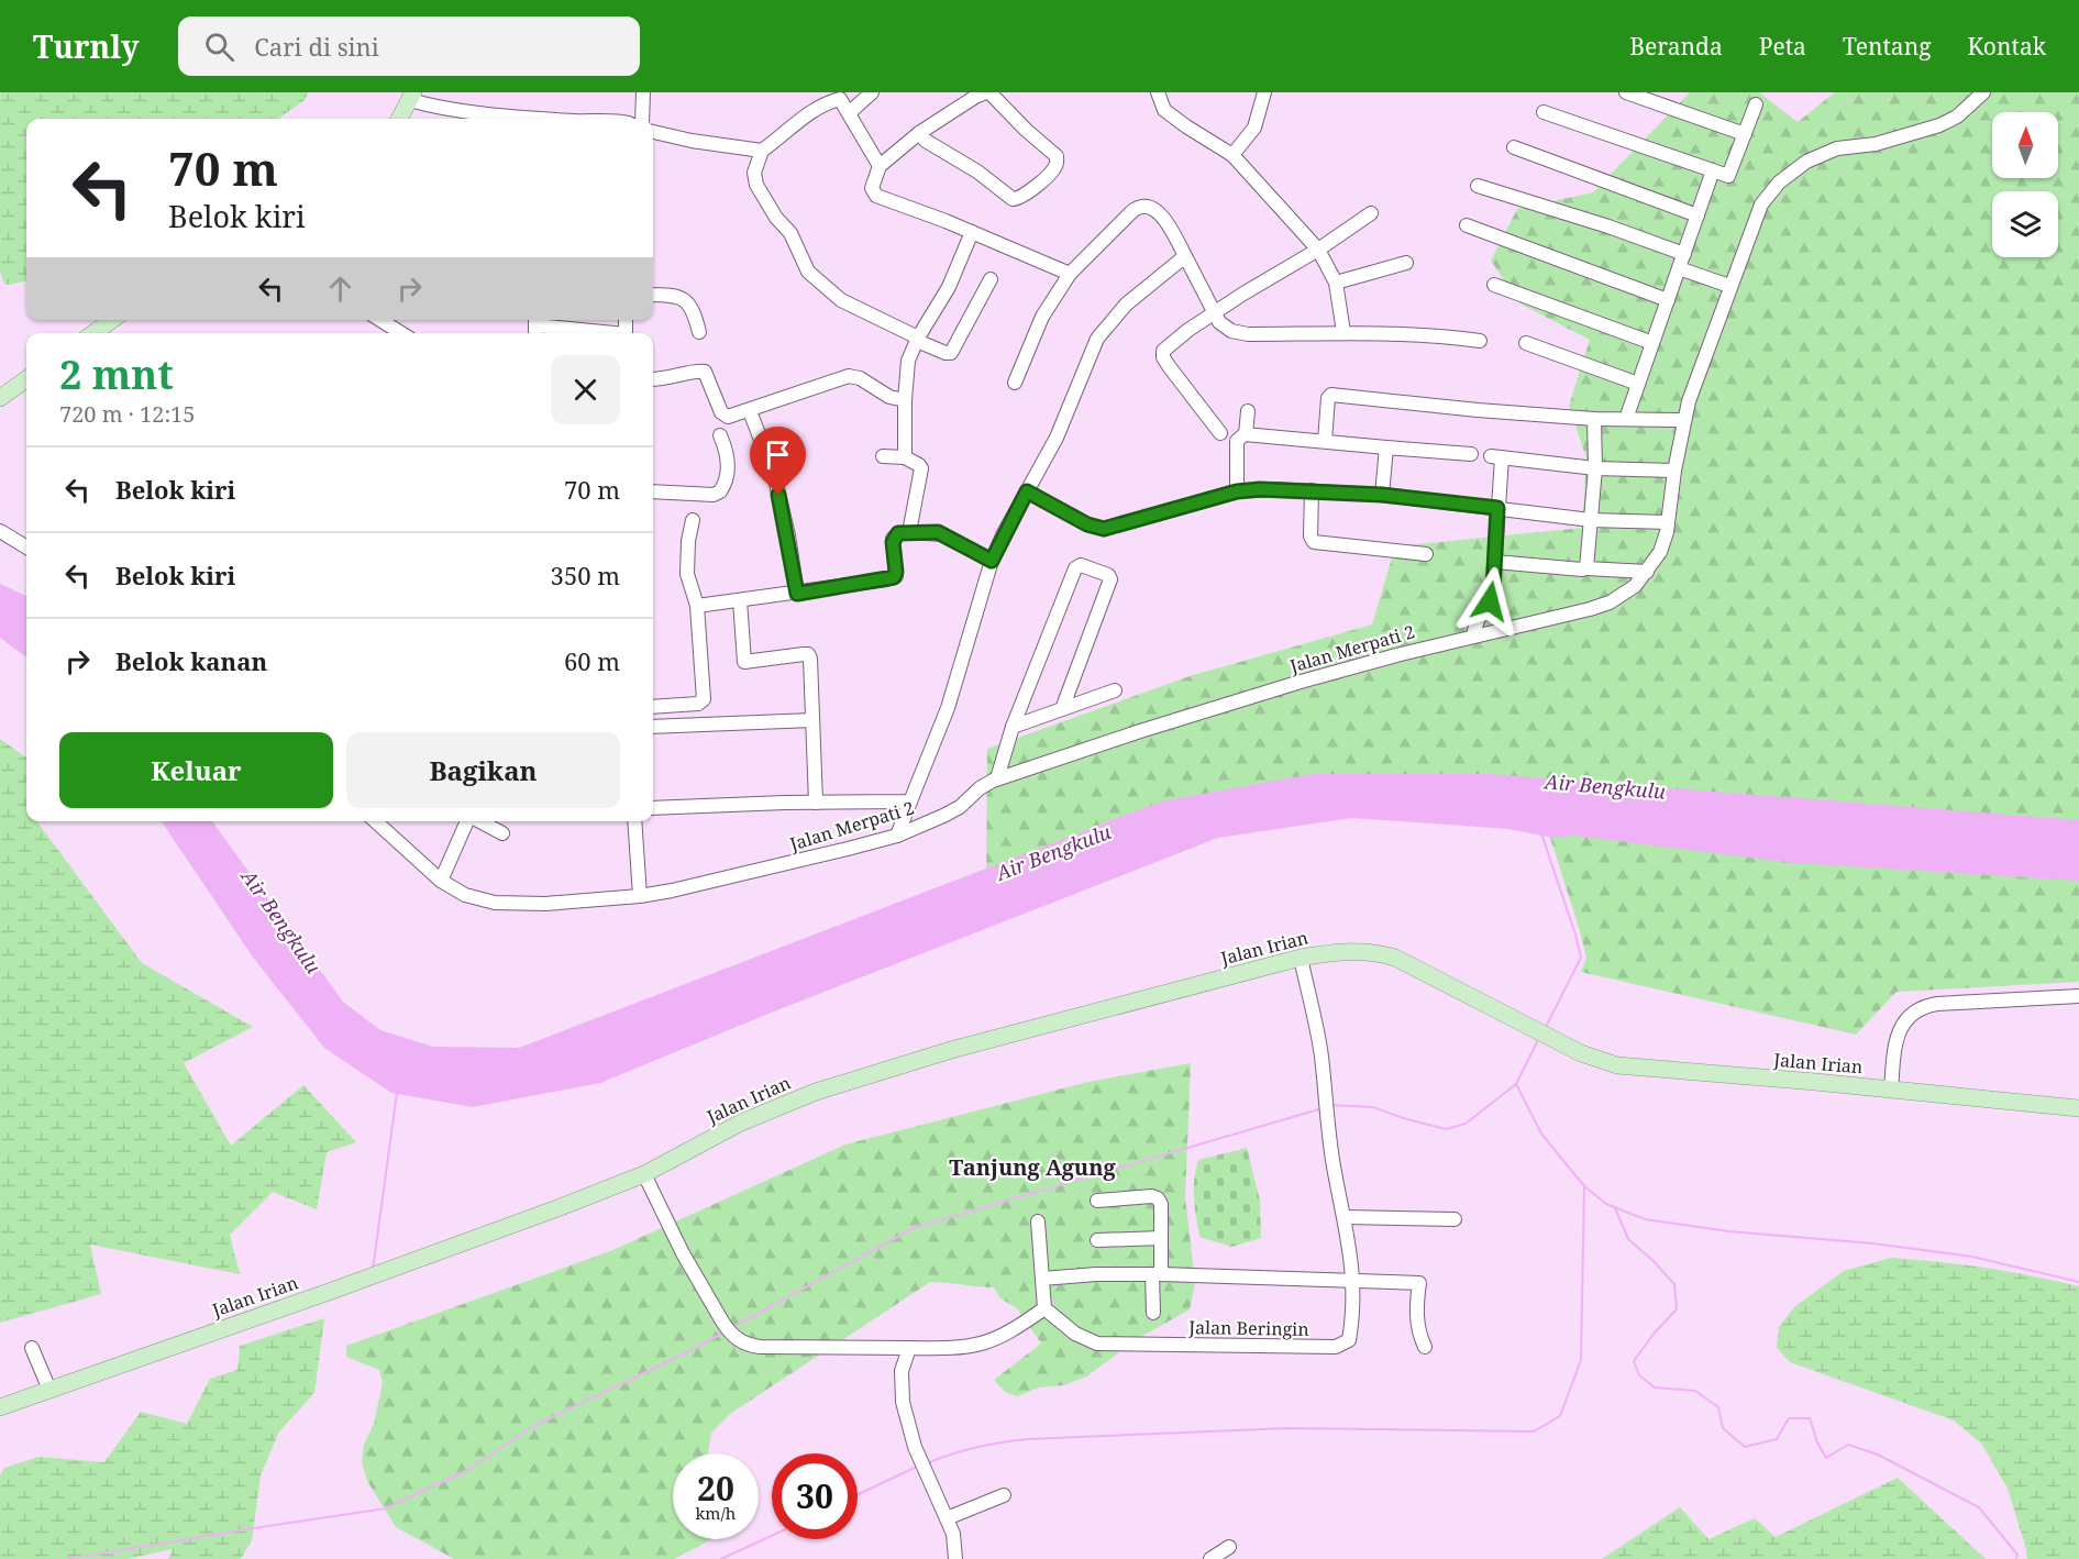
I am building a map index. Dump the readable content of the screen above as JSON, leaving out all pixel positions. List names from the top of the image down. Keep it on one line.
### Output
{"streets":{"main road":["Jalan Irian"],"street":["Jalan Merpati 2","Jalan Beringin"]},"crossings":[["Jalan Irian","Jalan Beringin"]],"districts":["Tanjung Agung"],"water":["Air Bengkulu"],"north":"top","page":{"header":"Turnly","search":"Cari di sini","nav":["Beranda","Peta","Tentang","Kontak"],"turn":["70 m","Belok kiri"],"heading":["2 mnt","720 m · 12:15"],"list":[{"name":"Belok kiri","value":"70 m"},{"name":"Belok kiri","value":"350 m"},{"name":"Belok kanan","value":"60 m"}],"buttons":["Keluar","Bagikan"],"speed":"20 km/h","limit":"30"}}
